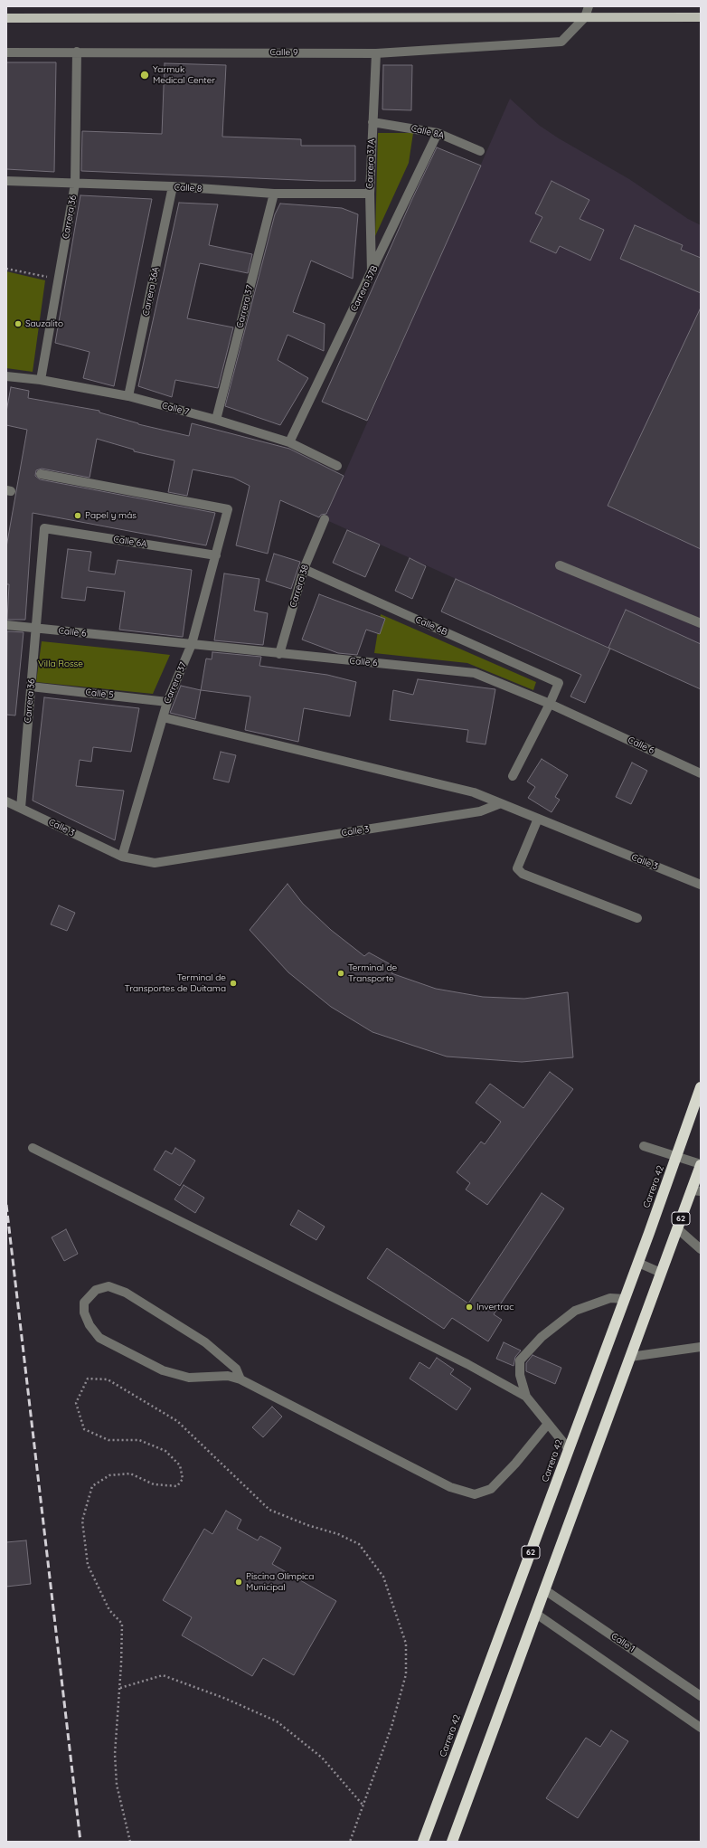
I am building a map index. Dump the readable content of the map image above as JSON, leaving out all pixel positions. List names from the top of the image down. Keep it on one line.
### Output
{"streets":{"highway":["Carrera 42","62"],"street":["Calle 9","Calle 8A","Carrera 37A","Calle 8","Carrera 36","Carrera 37B","Carrera 36A","Carrera 37","Calle 7","Calle 6A","Carrera 38","Calle 6B","Calle 6","Calle 5","Calle 3","Calle 1"]},"crossings":[["Calle 9","Carrera 37A"],["Calle 9","Carrera 36"],["Calle 8A","Carrera 37A"],["Calle 8A","Carrera 37B"],["Carrera 37A","Calle 8"],["Carrera 37A","Carrera 37B"],["Calle 8","Carrera 36"],["Calle 8","Carrera 36A"],["Calle 8","Carrera 37"],["Carrera 36","Calle 7"],["Carrera 36","Calle 6A"],["Carrera 36","Calle 6"],["Carrera 36","Calle 5"],["Carrera 36","Calle 3"],["Carrera 37B","Calle 7"],["Carrera 36A","Calle 7"],["Carrera 37","Calle 7"],["Carrera 37","Calle 6A"],["Carrera 37","Calle 6"],["Carrera 37","Calle 5"],["Carrera 37","Calle 3"],["Carrera 38","Calle 6B"],["Carrera 38","Calle 6"],["Calle 6B","Calle 6"],["62","Calle 1"]],"parks":["Villa Rosse"],"places":["Yarmuk Medical Center","Sauzalito","Papel y más","Terminal de Transporte","Terminal de Transportes de Duitama","Invertrac","Piscina Olímpica Municipal"]}
